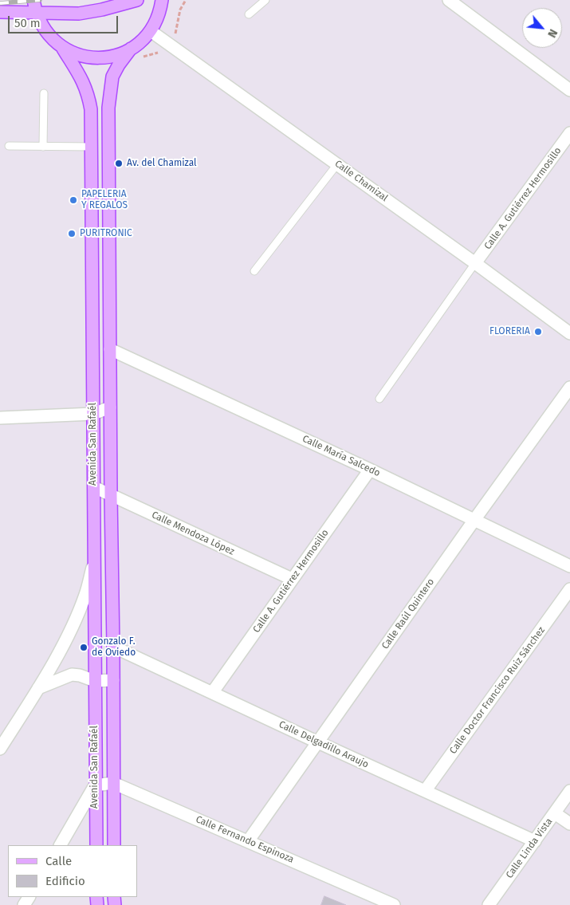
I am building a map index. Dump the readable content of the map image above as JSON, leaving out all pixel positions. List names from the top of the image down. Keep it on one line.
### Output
{"streets":{"main road":["Avenida San Rafaél"],"street":["Calle Chamizal","Calle A. Gutiérrez Hermosillo","Calle María Salcedo","Calle Mendoza López","Calle Raúl Quintero","Calle Doctor Francisco Ruiz Sánchez","Calle Delgadillo Araujo","Calle Fernando Espinoza","Calle Linda Vista"]},"crossings":[["Calle Chamizal","Calle A. Gutiérrez Hermosillo"],["Calle A. Gutiérrez Hermosillo","Calle María Salcedo"],["Calle A. Gutiérrez Hermosillo","Calle Mendoza López"],["Calle A. Gutiérrez Hermosillo","Calle Delgadillo Araujo"],["Avenida San Rafaél","Calle María Salcedo"],["Avenida San Rafaél","Calle Mendoza López"],["Avenida San Rafaél","Calle Delgadillo Araujo"],["Avenida San Rafaél","Calle Fernando Espinoza"],["Calle María Salcedo","Calle Raúl Quintero"],["Calle Raúl Quintero","Calle Delgadillo Araujo"],["Calle Raúl Quintero","Calle Fernando Espinoza"],["Calle Doctor Francisco Ruiz Sánchez","Calle Delgadillo Araujo"],["Calle Delgadillo Araujo","Calle Linda Vista"]],"places":["Av. del Chamizal","PAPELERIA Y REGALOS","PURITRONIC","FLORERIA","Gonzalo F. de Oviedo"],"legend":["Calle","Edificio"],"scale_bar":"50 m","north":"bottom right"}
